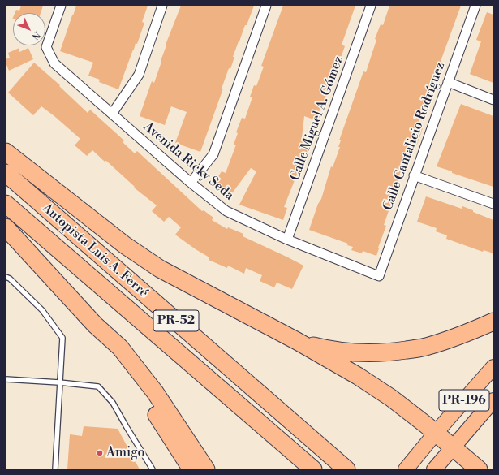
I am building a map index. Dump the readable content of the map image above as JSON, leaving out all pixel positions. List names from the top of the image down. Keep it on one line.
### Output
{"streets":{"highway":["Autopista Luis A. Ferré","PR-52"],"main road":["PR-196"],"street":["Calle Miguel A. Gómez","Calle Cantalicio Rodríguez","Avenida Ricky Seda"]},"crossings":[["Calle Miguel A. Gómez","Avenida Ricky Seda"],["Calle Cantalicio Rodríguez","Avenida Ricky Seda"]],"places":["Amigo"],"north":"bottom right"}
